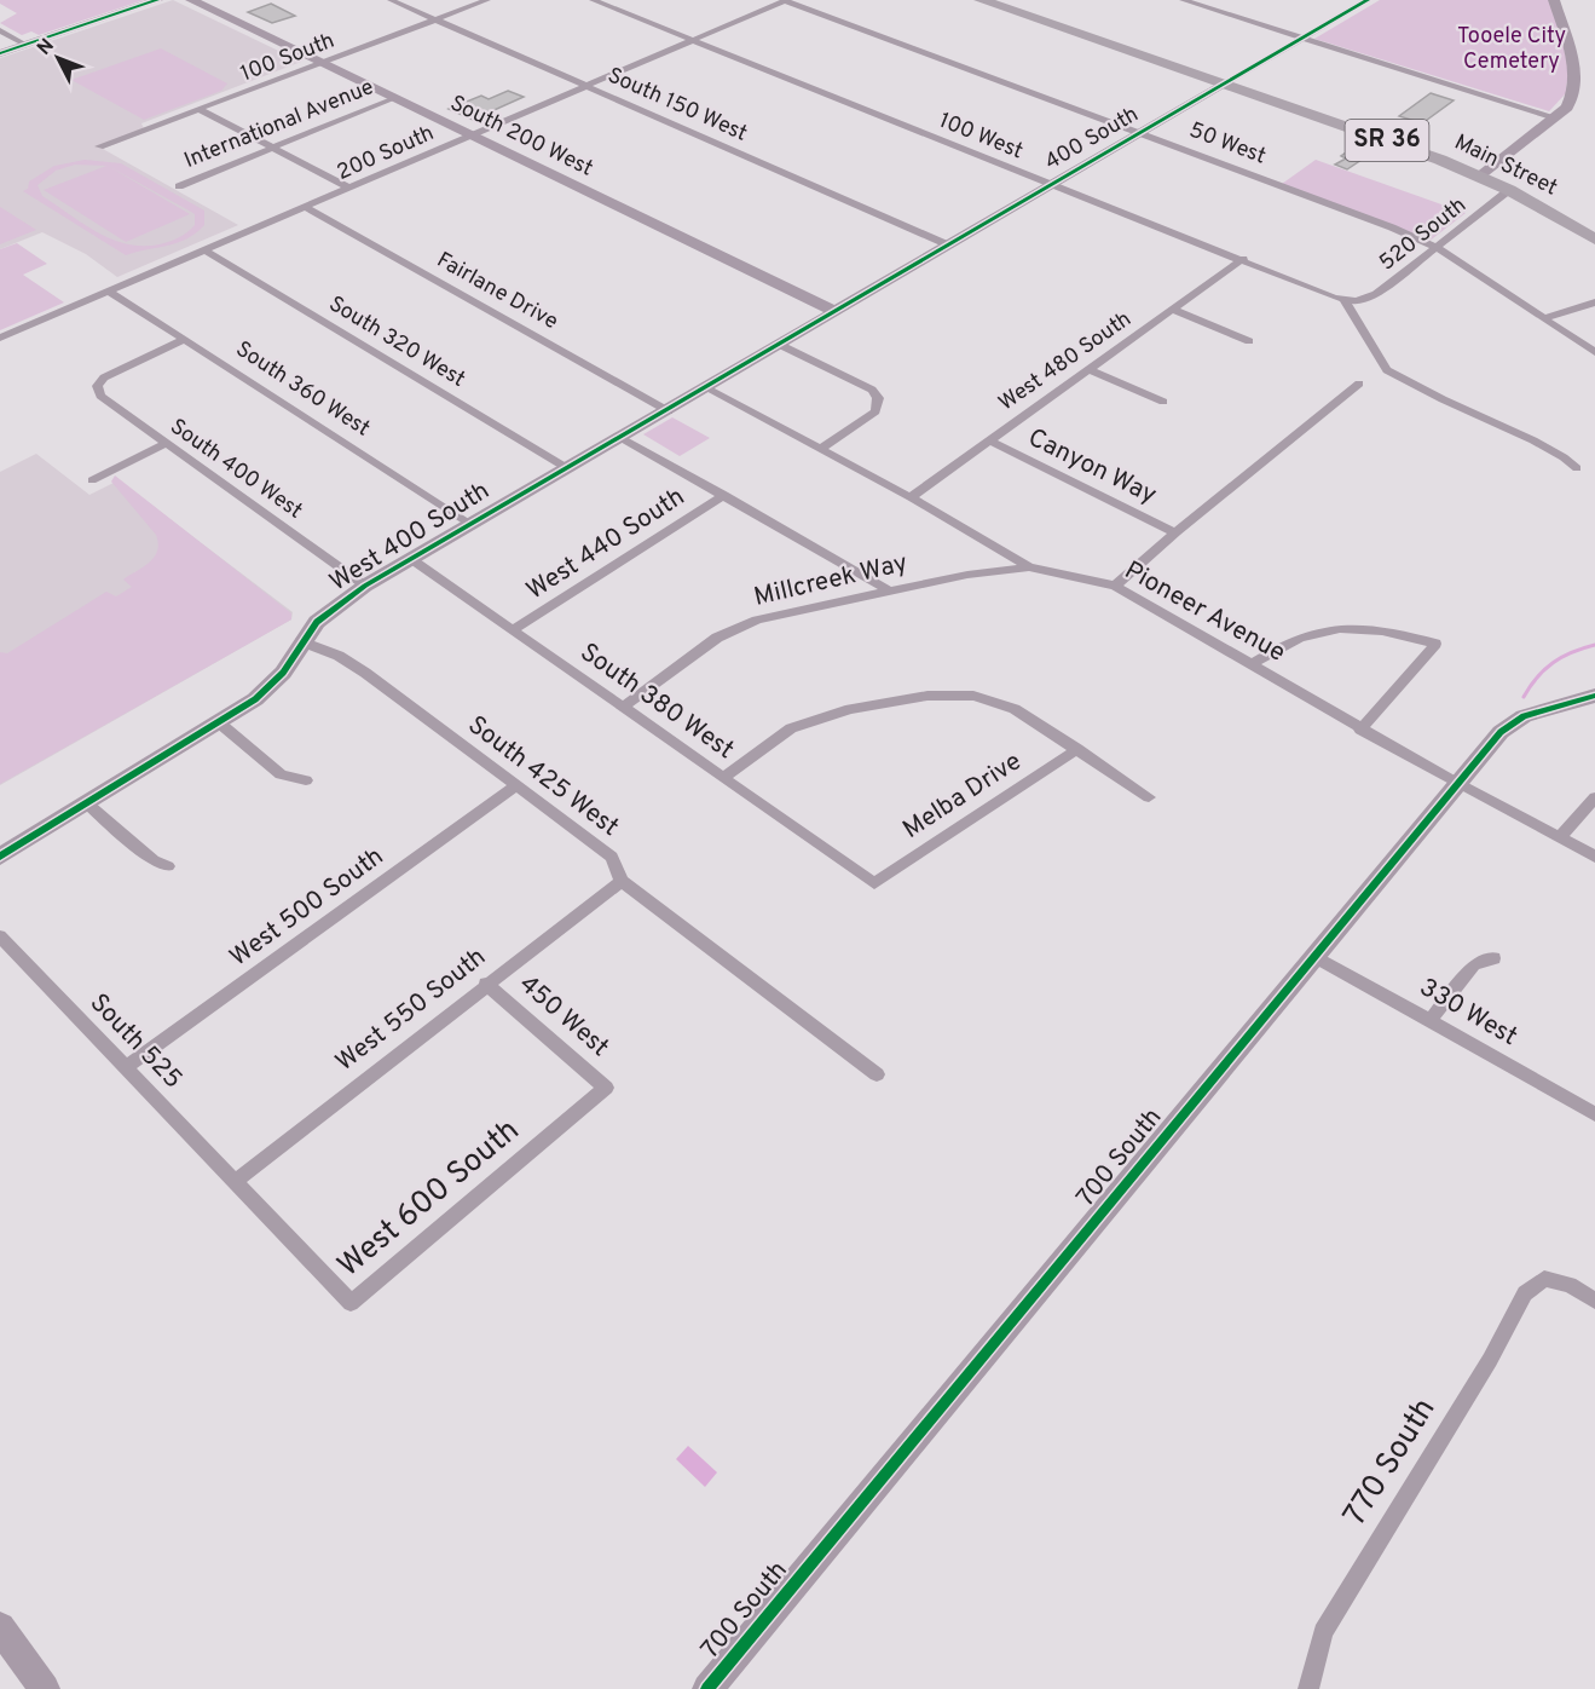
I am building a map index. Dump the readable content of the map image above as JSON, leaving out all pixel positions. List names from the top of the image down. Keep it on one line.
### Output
{"streets":{"highway":["SR 36","Main Street"],"street":["100 South","South 150 West","International Avenue","South 200 West","100 West","400 South","50 West","200 South","520 South","Fairlane Drive","South 320 West","West 480 South","South 360 West","Canyon Way","South 400 West","West 400 South","West 440 South","Millcreek Way","Pioneer Avenue","South 380 West","South 425 West","Melba Drive","West 500 South","West 550 South","330 West","450 West","South 525","700 South","West 600 South","770 South"]},"crossings":[["100 South","South 150 West"],["100 South","South 200 West"],["South 150 West","400 South"],["South 150 West","200 South"],["International Avenue","South 200 West"],["South 200 West","400 South"],["South 200 West","200 South"],["South 200 West","West 400 South"],["100 West","400 South"],["100 West","200 South"],["100 West","520 South"],["100 West","West 480 South"],["400 South","50 West"],["400 South","Main Street"],["400 South","West 400 South"],["50 West","200 South"],["50 West","520 South"],["200 South","Fairlane Drive"],["200 South","South 320 West"],["200 South","South 360 West"],["Main Street","520 South"],["Fairlane Drive","West 400 South"],["South 320 West","West 400 South"],["West 480 South","Canyon Way"],["West 480 South","Pioneer Avenue"],["South 360 West","South 400 West"],["South 360 West","West 400 South"],["South 400 West","West 400 South"],["West 400 South","Pioneer Avenue"],["West 400 South","South 380 West"],["West 400 South","South 425 West"],["West 440 South","South 380 West"],["Millcreek Way","Pioneer Avenue"],["Millcreek Way","South 380 West"],["Pioneer Avenue","700 South"],["South 380 West","Melba Drive"],["South 425 West","West 500 South"],["South 425 West","West 550 South"],["West 500 South","South 525"],["West 550 South","450 West"],["West 550 South","South 525"],["West 550 South","West 600 South"],["330 West","700 South"],["450 West","West 600 South"],["South 525","West 600 South"]],"parks":["Tooele City Cemetery"],"north":"top left"}
